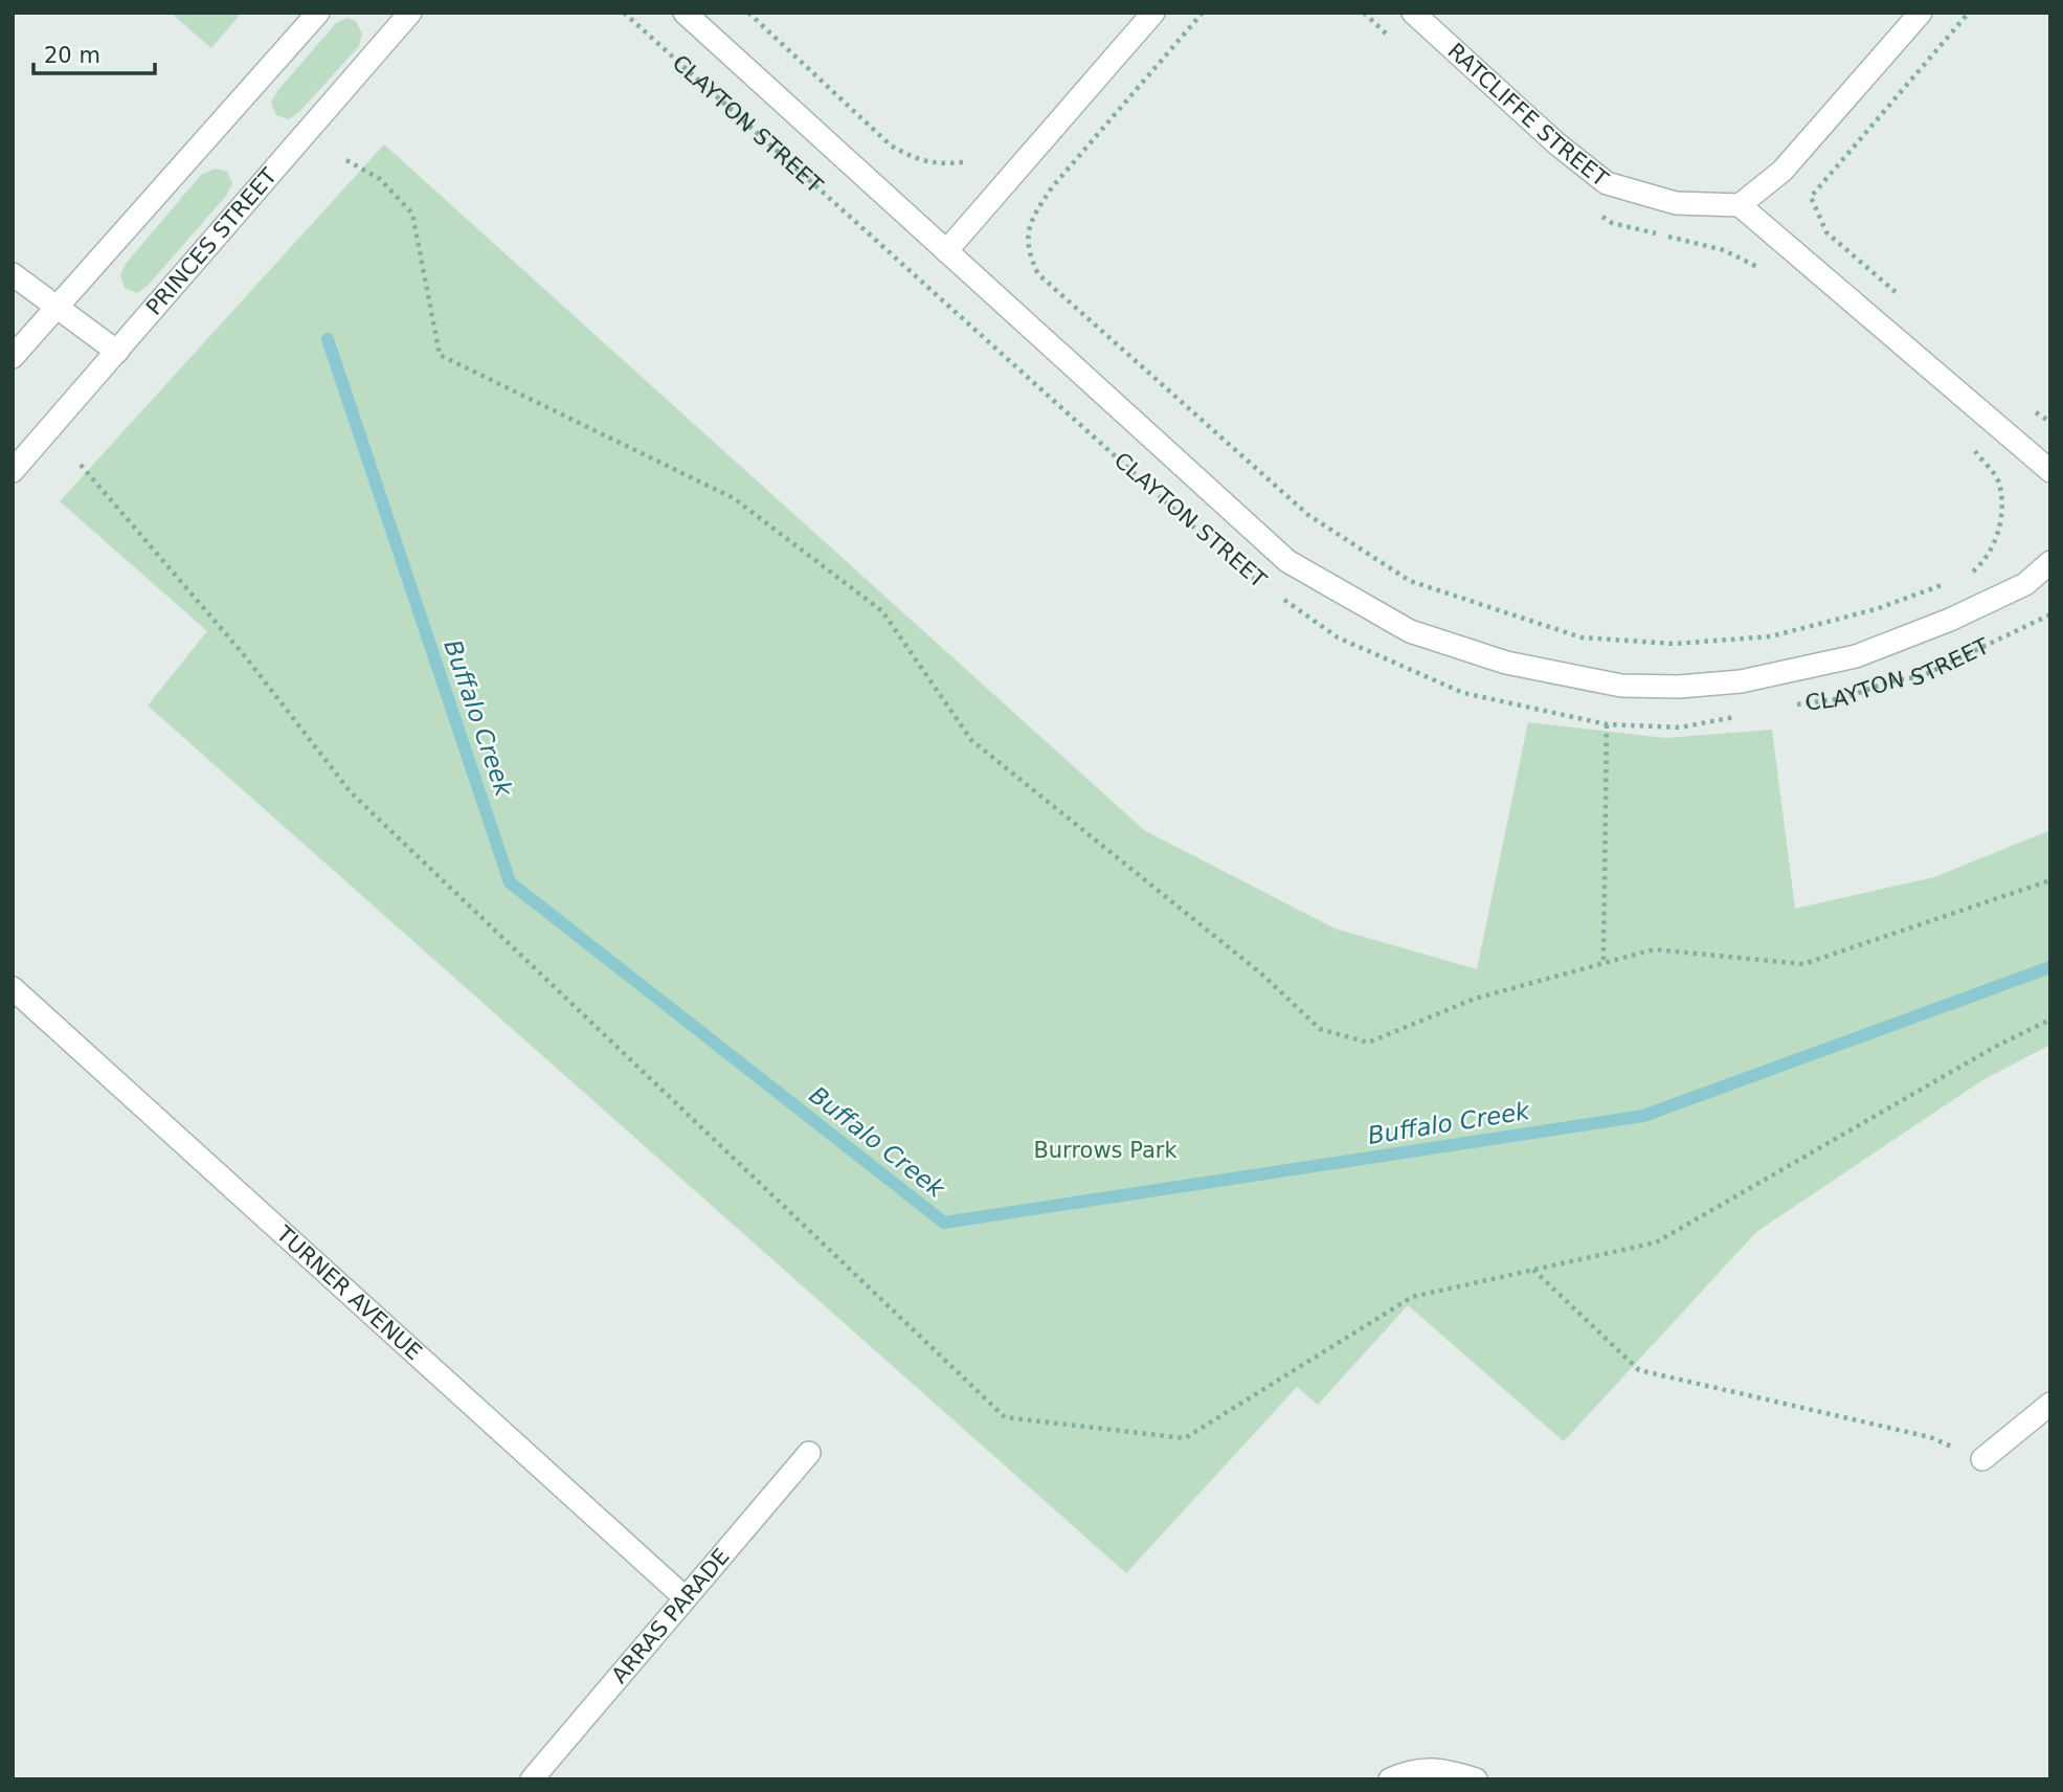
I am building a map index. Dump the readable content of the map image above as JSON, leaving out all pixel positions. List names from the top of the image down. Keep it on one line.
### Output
{"streets":{"street":["RATCLIFFE STREET","CLAYTON STREET","PRINCES STREET","TURNER AVENUE","ARRAS PARADE"]},"crossings":[["TURNER AVENUE","ARRAS PARADE"]],"water":["Buffalo Creek"],"parks":["Burrows Park"],"scale_bar":"20 m"}
